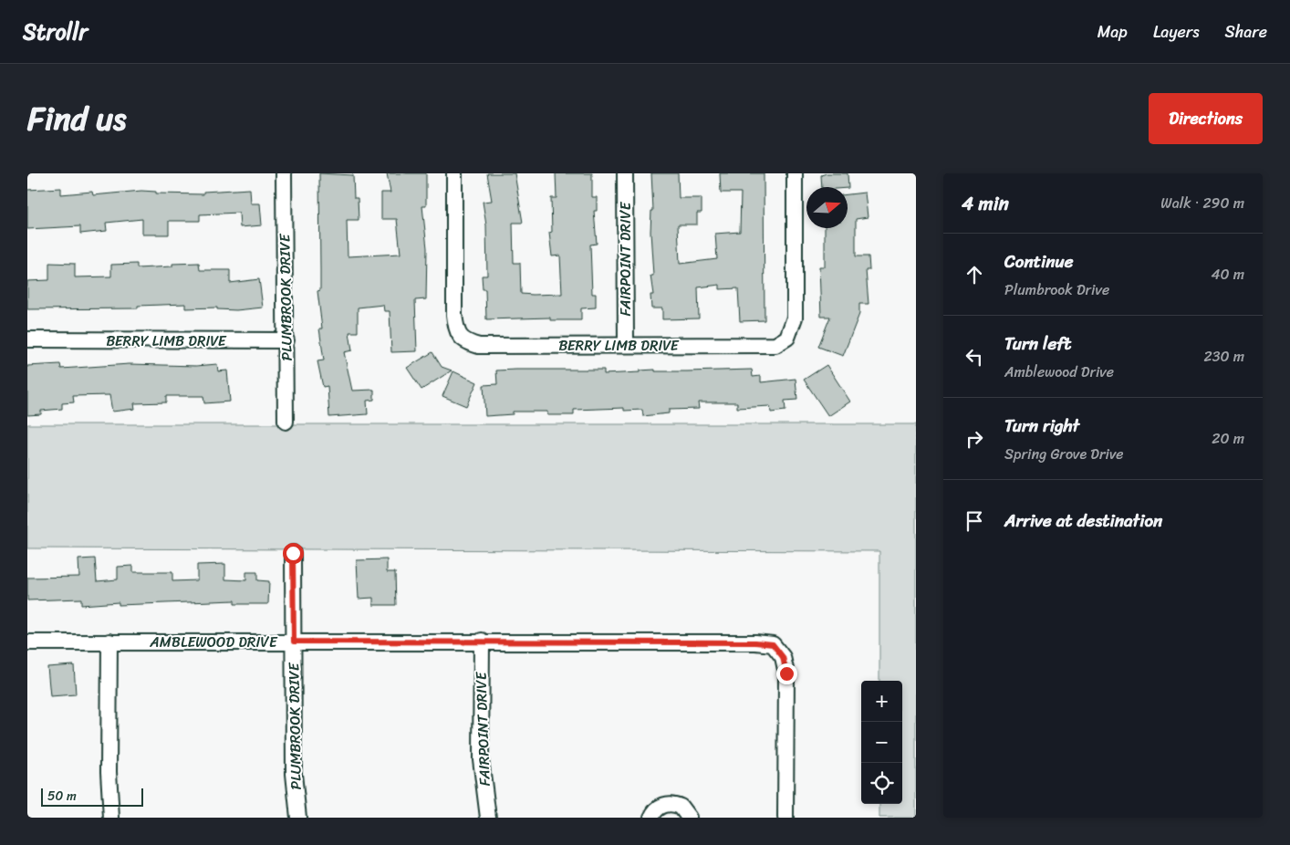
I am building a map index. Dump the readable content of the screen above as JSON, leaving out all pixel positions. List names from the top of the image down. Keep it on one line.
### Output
{"streets":{"street":["FAIRPOINT DRIVE","PLUMBROOK DRIVE","BERRY LIMB DRIVE","AMBLEWOOD DRIVE"]},"crossings":[["FAIRPOINT DRIVE","BERRY LIMB DRIVE"],["FAIRPOINT DRIVE","AMBLEWOOD DRIVE"],["PLUMBROOK DRIVE","BERRY LIMB DRIVE"],["PLUMBROOK DRIVE","AMBLEWOOD DRIVE"]],"scale_bar":"50 m","north":"right","page":{"header":"Strollr","nav":["Map","Layers","Share"],"title":"Find us","buttons":"Directions","heading":["4 min","Walk · 290 m"],"list":[["Continue","Plumbrook Drive","40 m"],["Turn left","Amblewood Drive","230 m"],["Turn right","Spring Grove Drive","20 m"],"Arrive at destination"],"map_buttons":["+","−"],"scale":"50 m"}}
